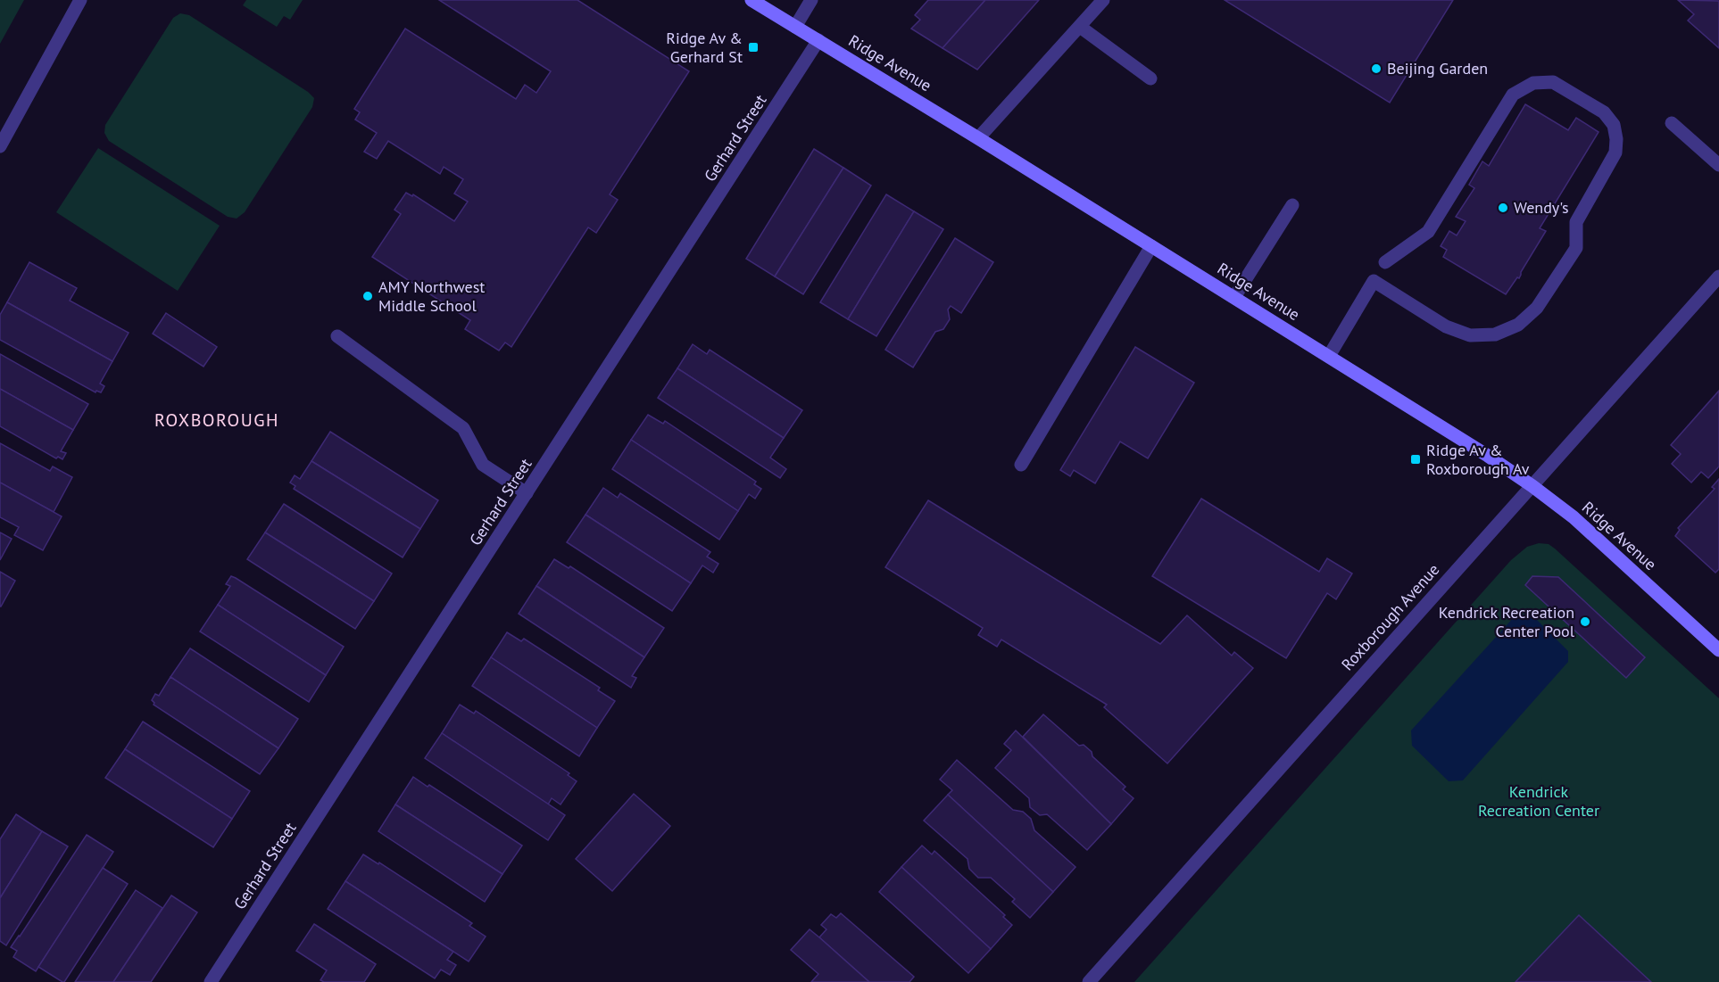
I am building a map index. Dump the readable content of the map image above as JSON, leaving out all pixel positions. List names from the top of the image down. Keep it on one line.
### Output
{"streets":{"main road":["Ridge Avenue"],"street":["Gerhard Street","Roxborough Avenue"]},"crossings":[["Ridge Avenue","Gerhard Street"],["Ridge Avenue","Roxborough Avenue"]],"districts":["ROXBOROUGH"],"parks":["Kendrick Recreation Center"],"places":{"transit":["Ridge Av & Gerhard St","Ridge Av & Roxborough Av"],"other":["Beijing Garden","Wendy's","AMY Northwest Middle School","Kendrick Recreation Center Pool"]}}
